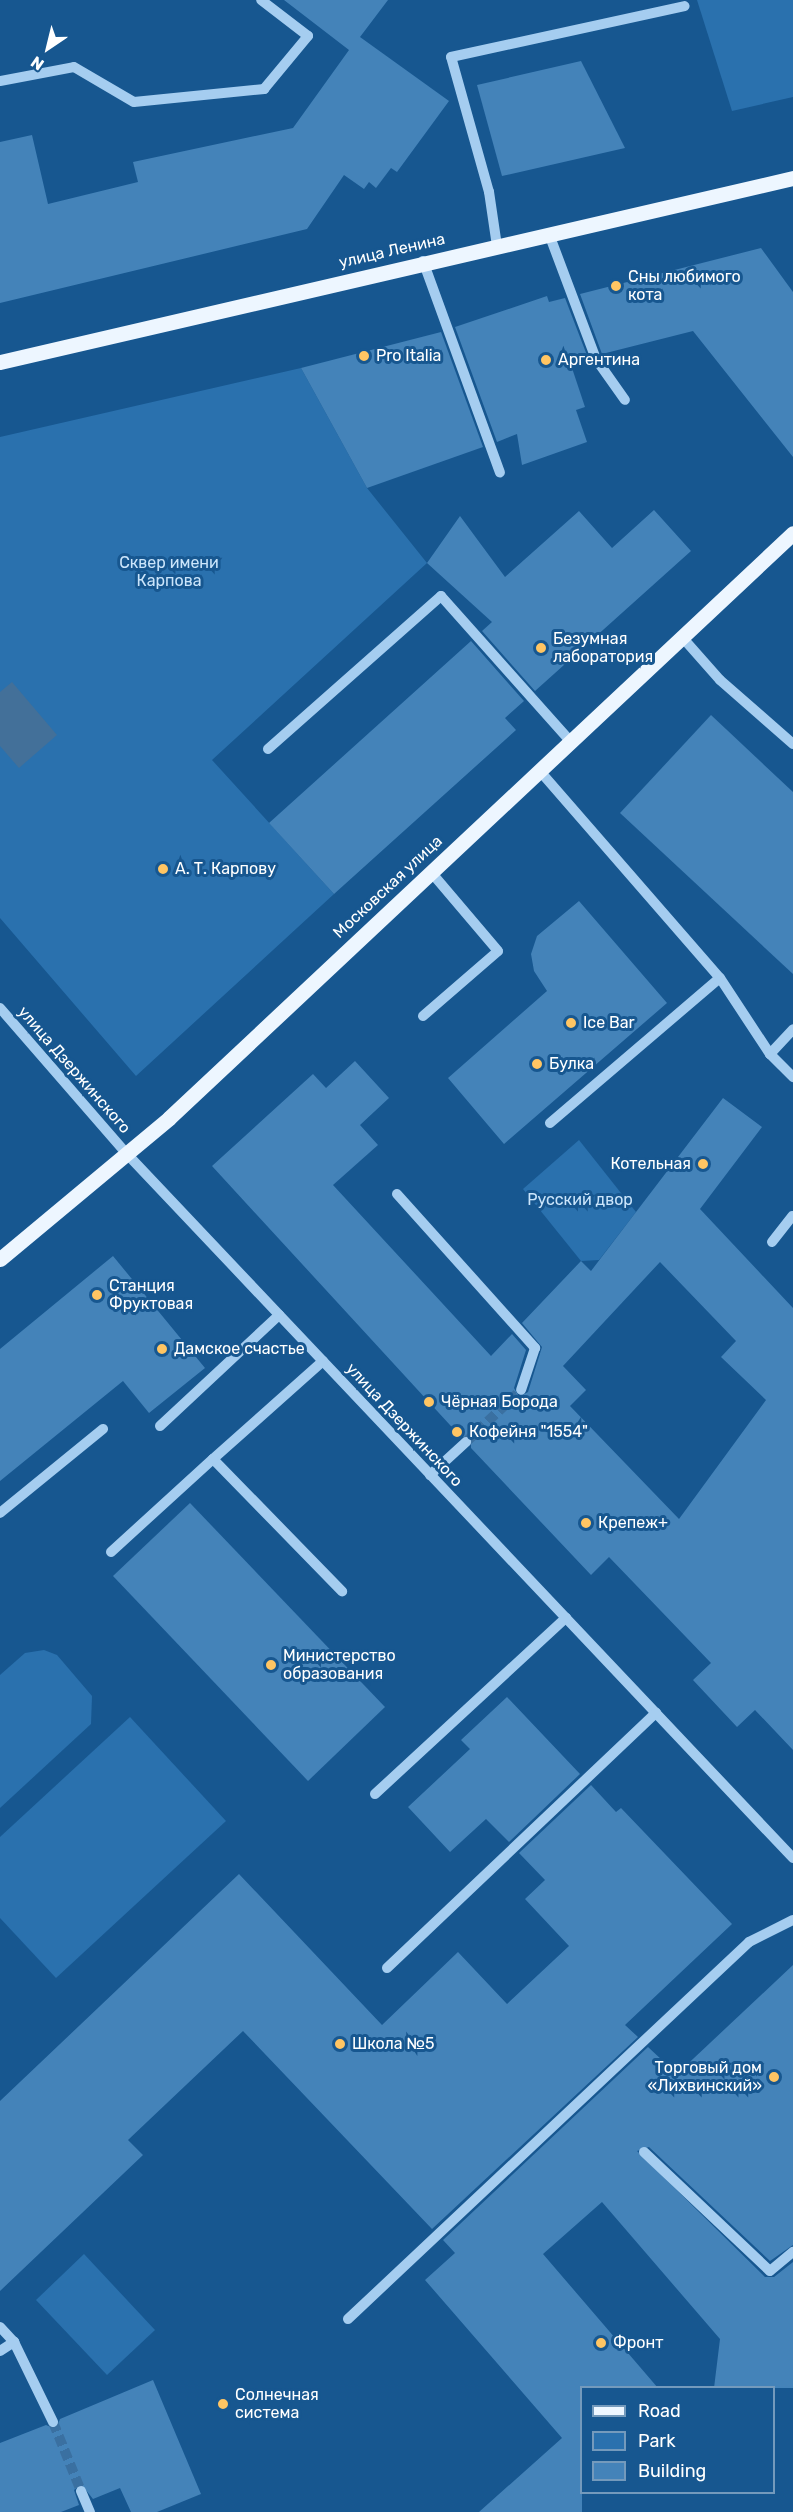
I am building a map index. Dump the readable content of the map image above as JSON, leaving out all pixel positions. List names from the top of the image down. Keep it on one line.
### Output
{"streets":{"main road":["улица Ленина","Московская улица"],"street":["улица Дзержинского"]},"crossings":[["Московская улица","улица Дзержинского"]],"parks":["Сквер имени Карпова","Русский двор"],"places":["Сны любимого кота","Pro Italia","Аргентина","Безумная лаборатория","А. Т. Карпову","Ice Bar","Булка","Котельная","Станция Фруктовая","Дамское счастье","Чёрная Борода","Кофейня \"1554\"","Крепеж+","Министерство образования","Школа №5","Торговый дом «Лихвинский»","Фронт","Солнечная система"],"legend":["Road","Park","Building"],"north":"bottom left"}
